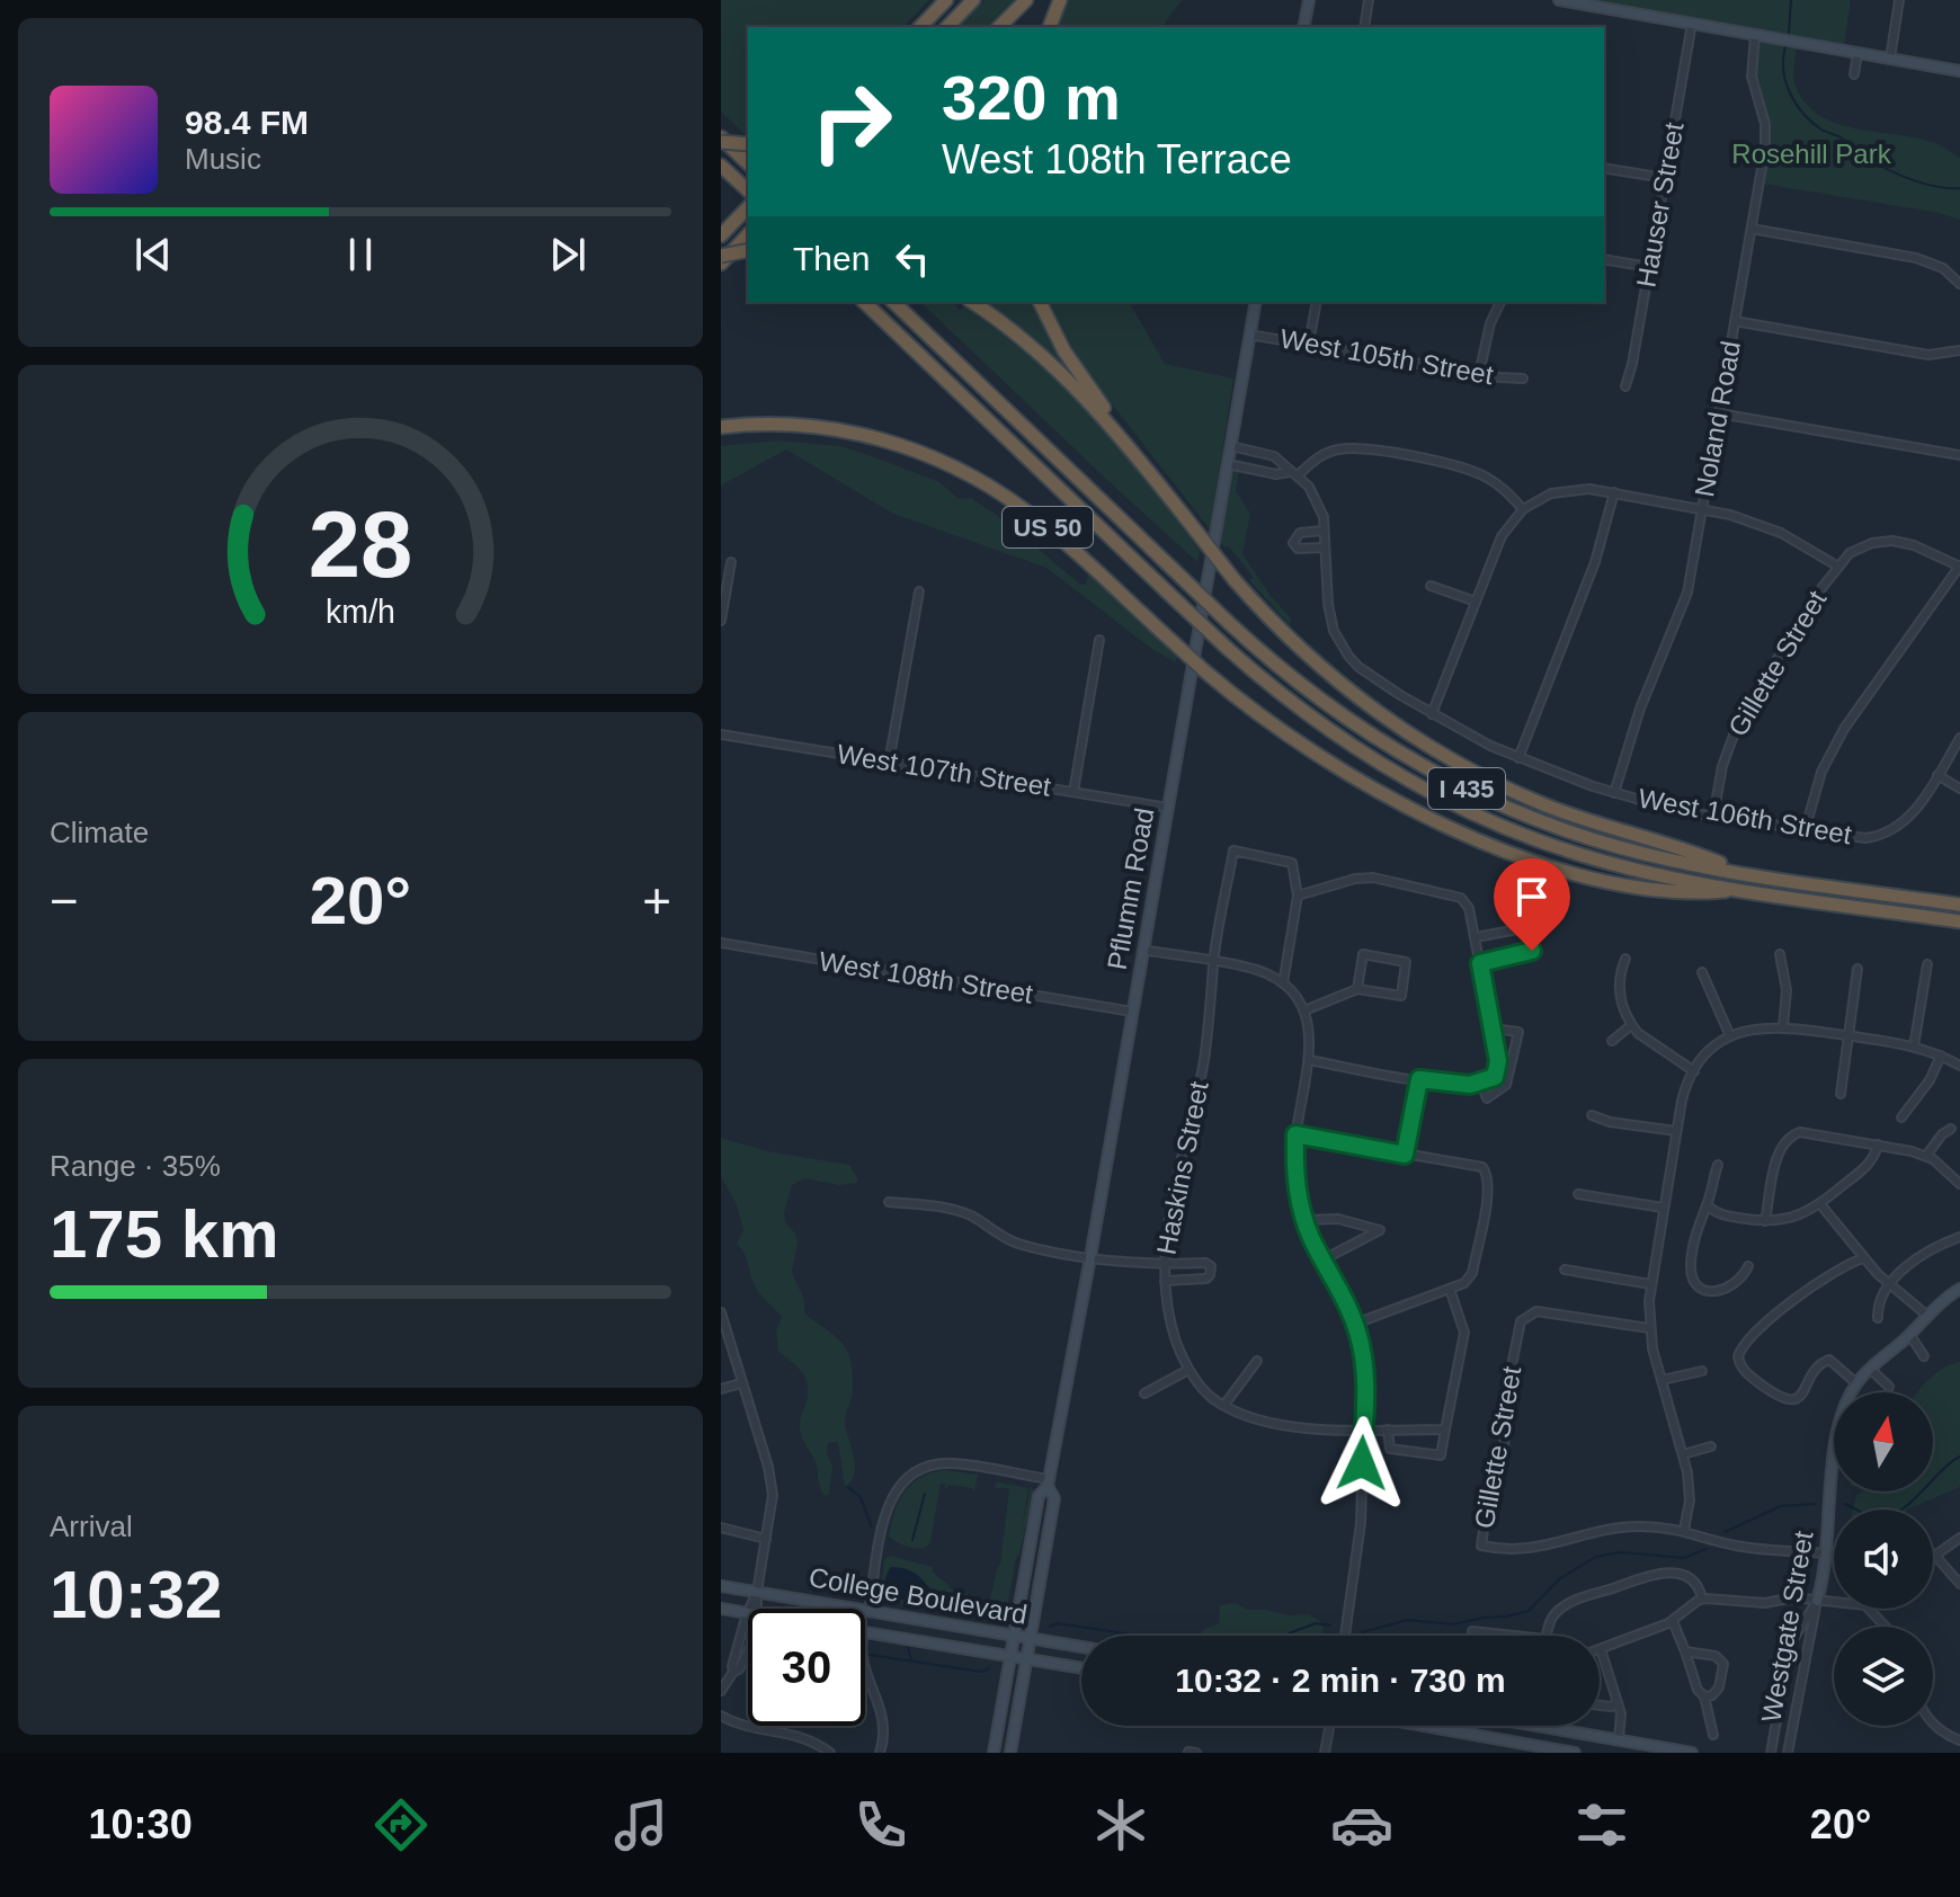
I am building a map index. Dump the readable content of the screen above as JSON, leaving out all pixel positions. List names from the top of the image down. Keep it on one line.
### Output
{"streets":{"highway":["US 50","I 435"],"main road":["Pflumm Road","College Boulevard","Westgate Street"],"street":["Hauser Street","West 105th Street","Noland Road","Gillette Street","West 107th Street","West 106th Street","West 108th Street","Haskins Street"]},"crossings":[["West 105th Street","Pflumm Road"],["Noland Road","West 106th Street"],["US 50","I 435"],["Gillette Street","West 106th Street"],["West 107th Street","Pflumm Road"],["West 106th Street","Pflumm Road"],["Pflumm Road","West 108th Street"],["Pflumm Road","College Boulevard"]],"parks":["Rosehill Park"],"north":"top","page":{"turn":["320 m","West 108th Terrace"],"song":["98.4 FM","Music"],"then":"Then","tile":["Climate",["Range · 35%","175 km"],["Arrival","10:32"]],"heat":["−","20°","+"],"limit":"30","trip":"10:32 · 2 min · 730 m","tabs":["10:30","20°"],"gauge":["28","km/h"]}}
